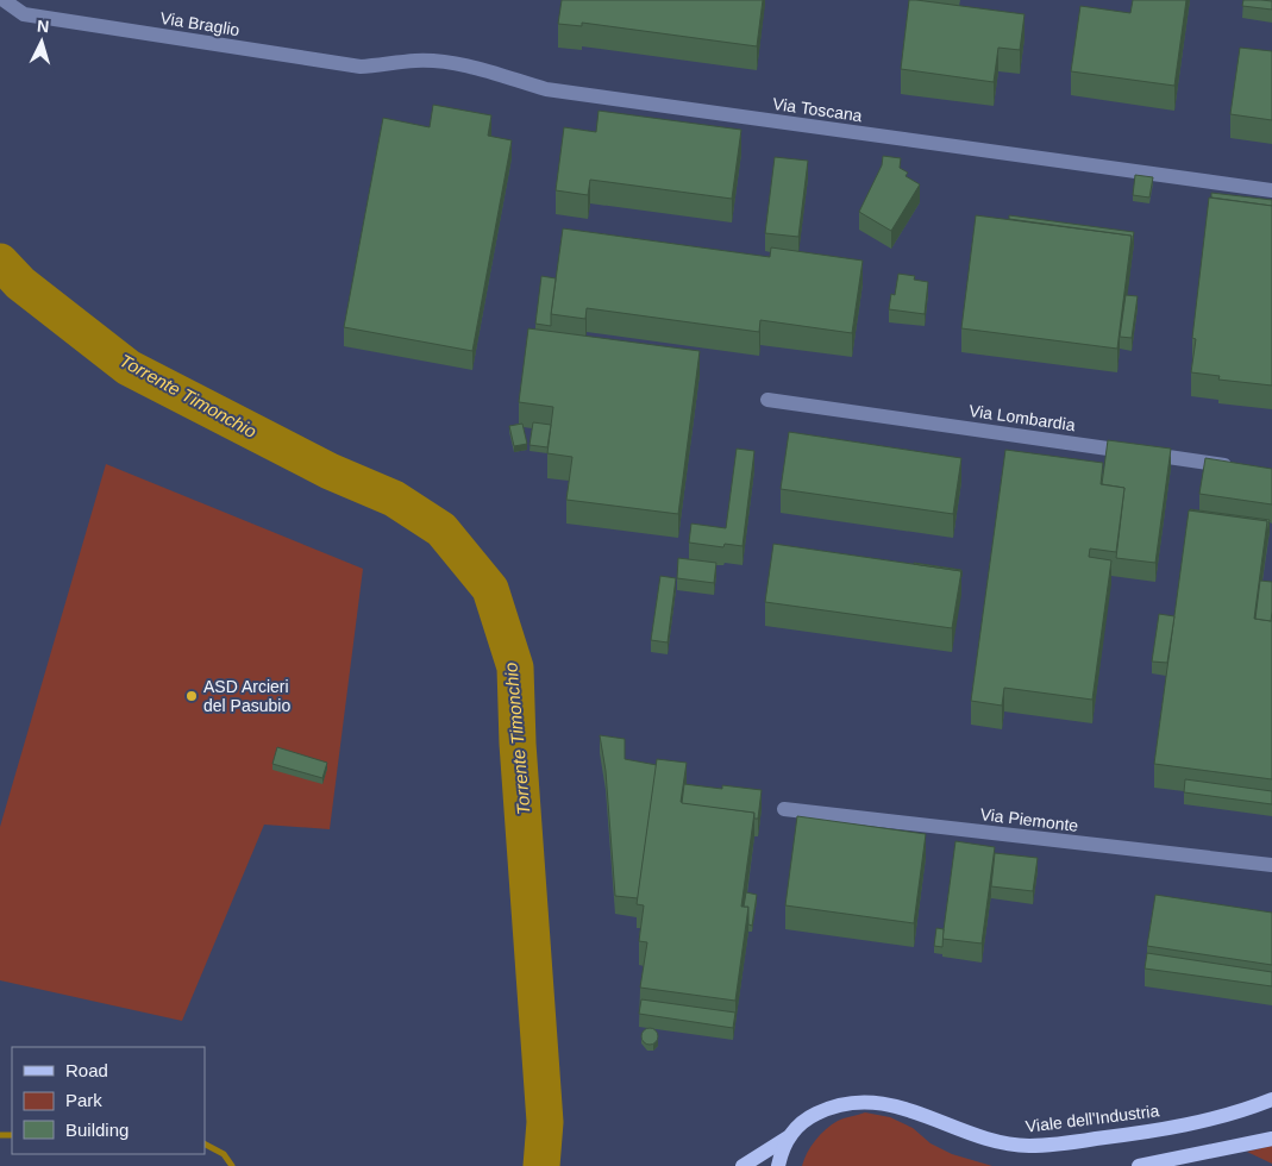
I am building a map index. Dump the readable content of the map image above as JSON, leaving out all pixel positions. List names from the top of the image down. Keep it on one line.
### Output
{"streets":{"main road":["Viale dell'Industria"],"street":["Via Braglio","Via Toscana","Via Lombardia","Via Piemonte"]},"crossings":[["Via Braglio","Via Toscana"]],"water":["Torrente Timonchio"],"places":["ASD Arcieri del Pasubio"],"legend":["Road","Park","Building"],"north":"top"}
